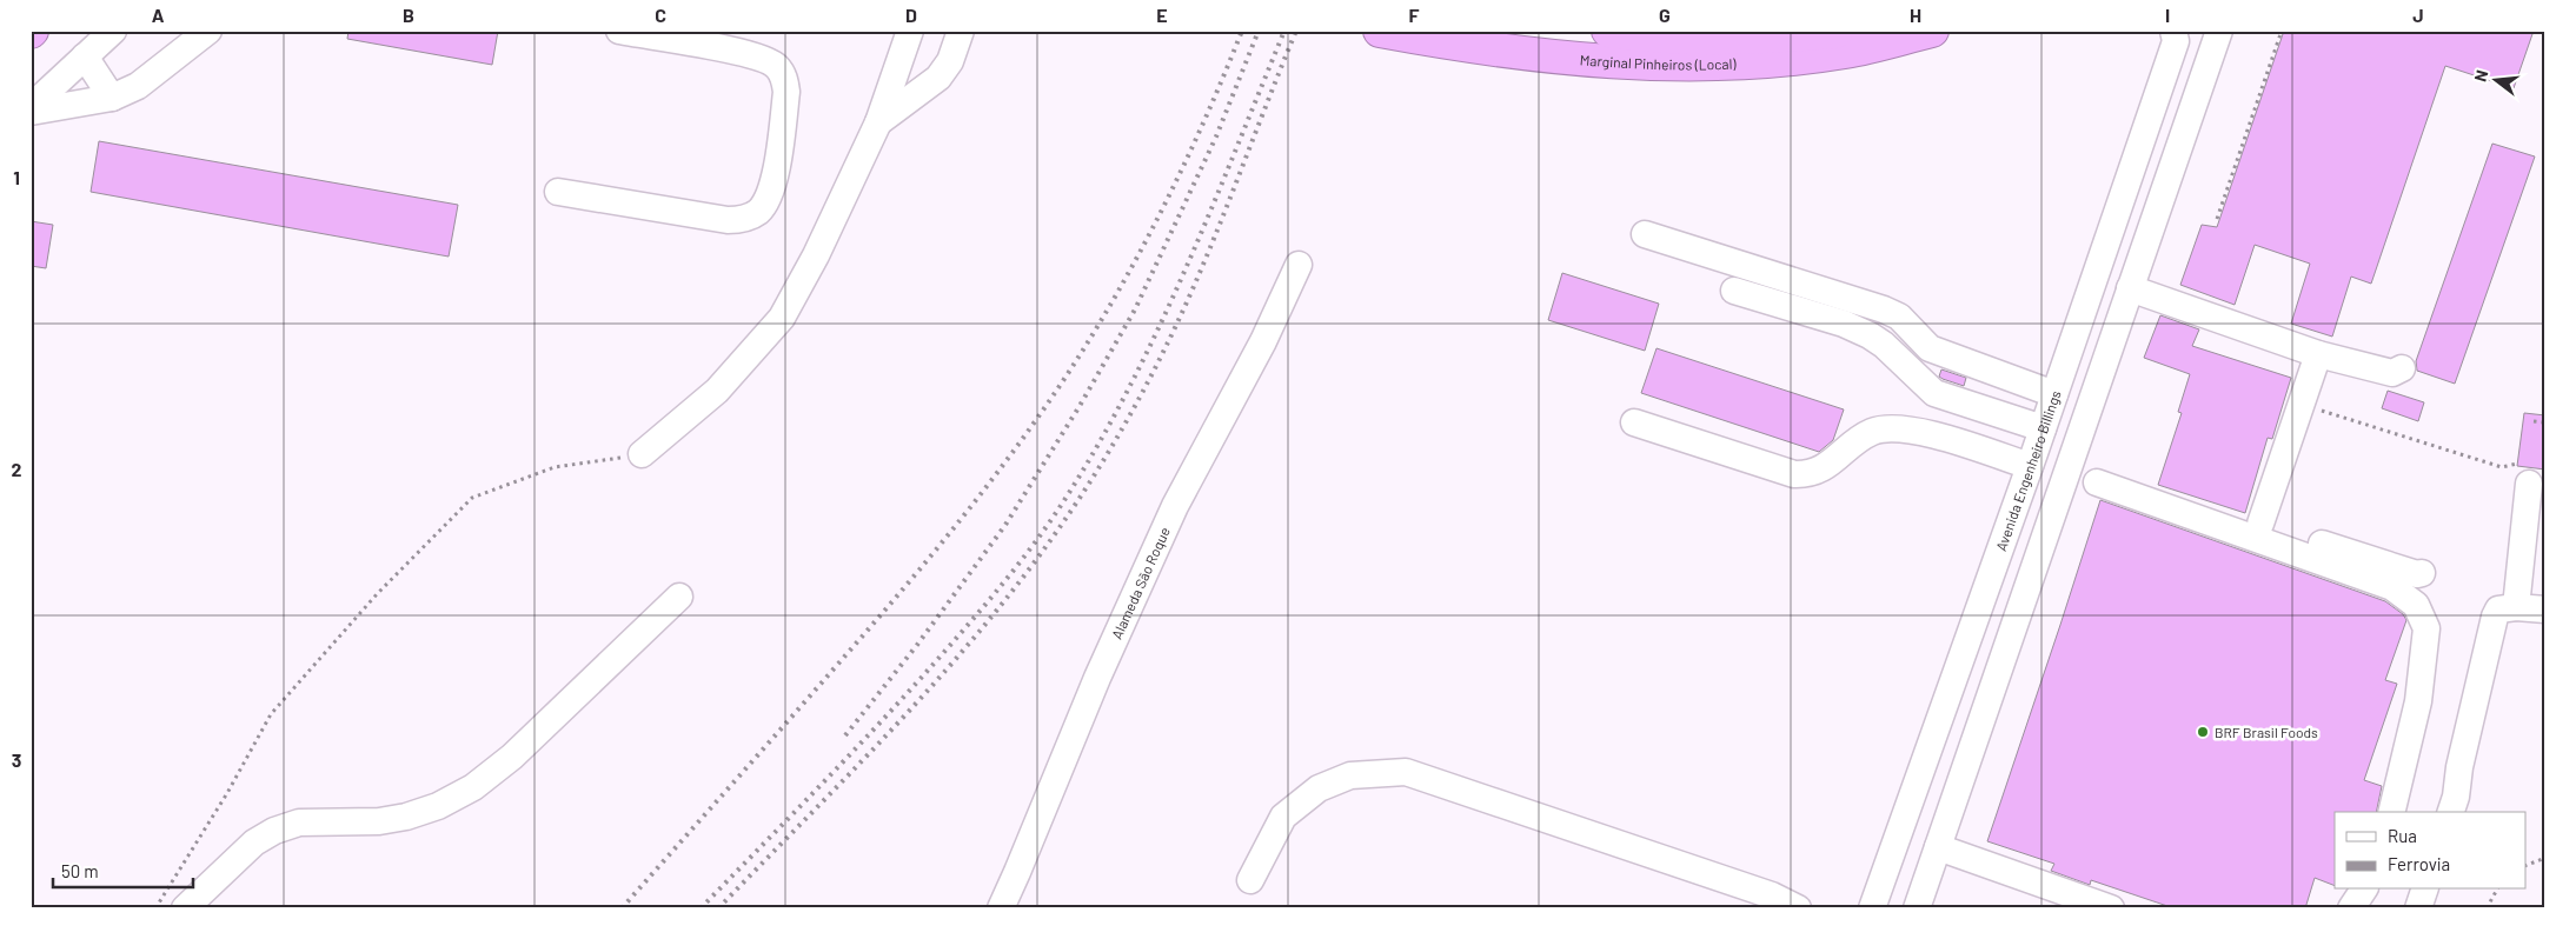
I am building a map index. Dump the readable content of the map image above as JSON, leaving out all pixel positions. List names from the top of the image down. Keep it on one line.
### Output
{"streets":{"highway":["Marginal Pinheiros (Local)"],"street":["Avenida Engenheiro Billings","Alameda São Roque"]},"places":["BRF Brasil Foods"],"legend":["Rua","Ferrovia"],"scale_bar":"50 m","north":"left","grid":{"columns":["A","B","C","D","E","F","G","H","I","J"],"rows":["1","2","3"]}}
